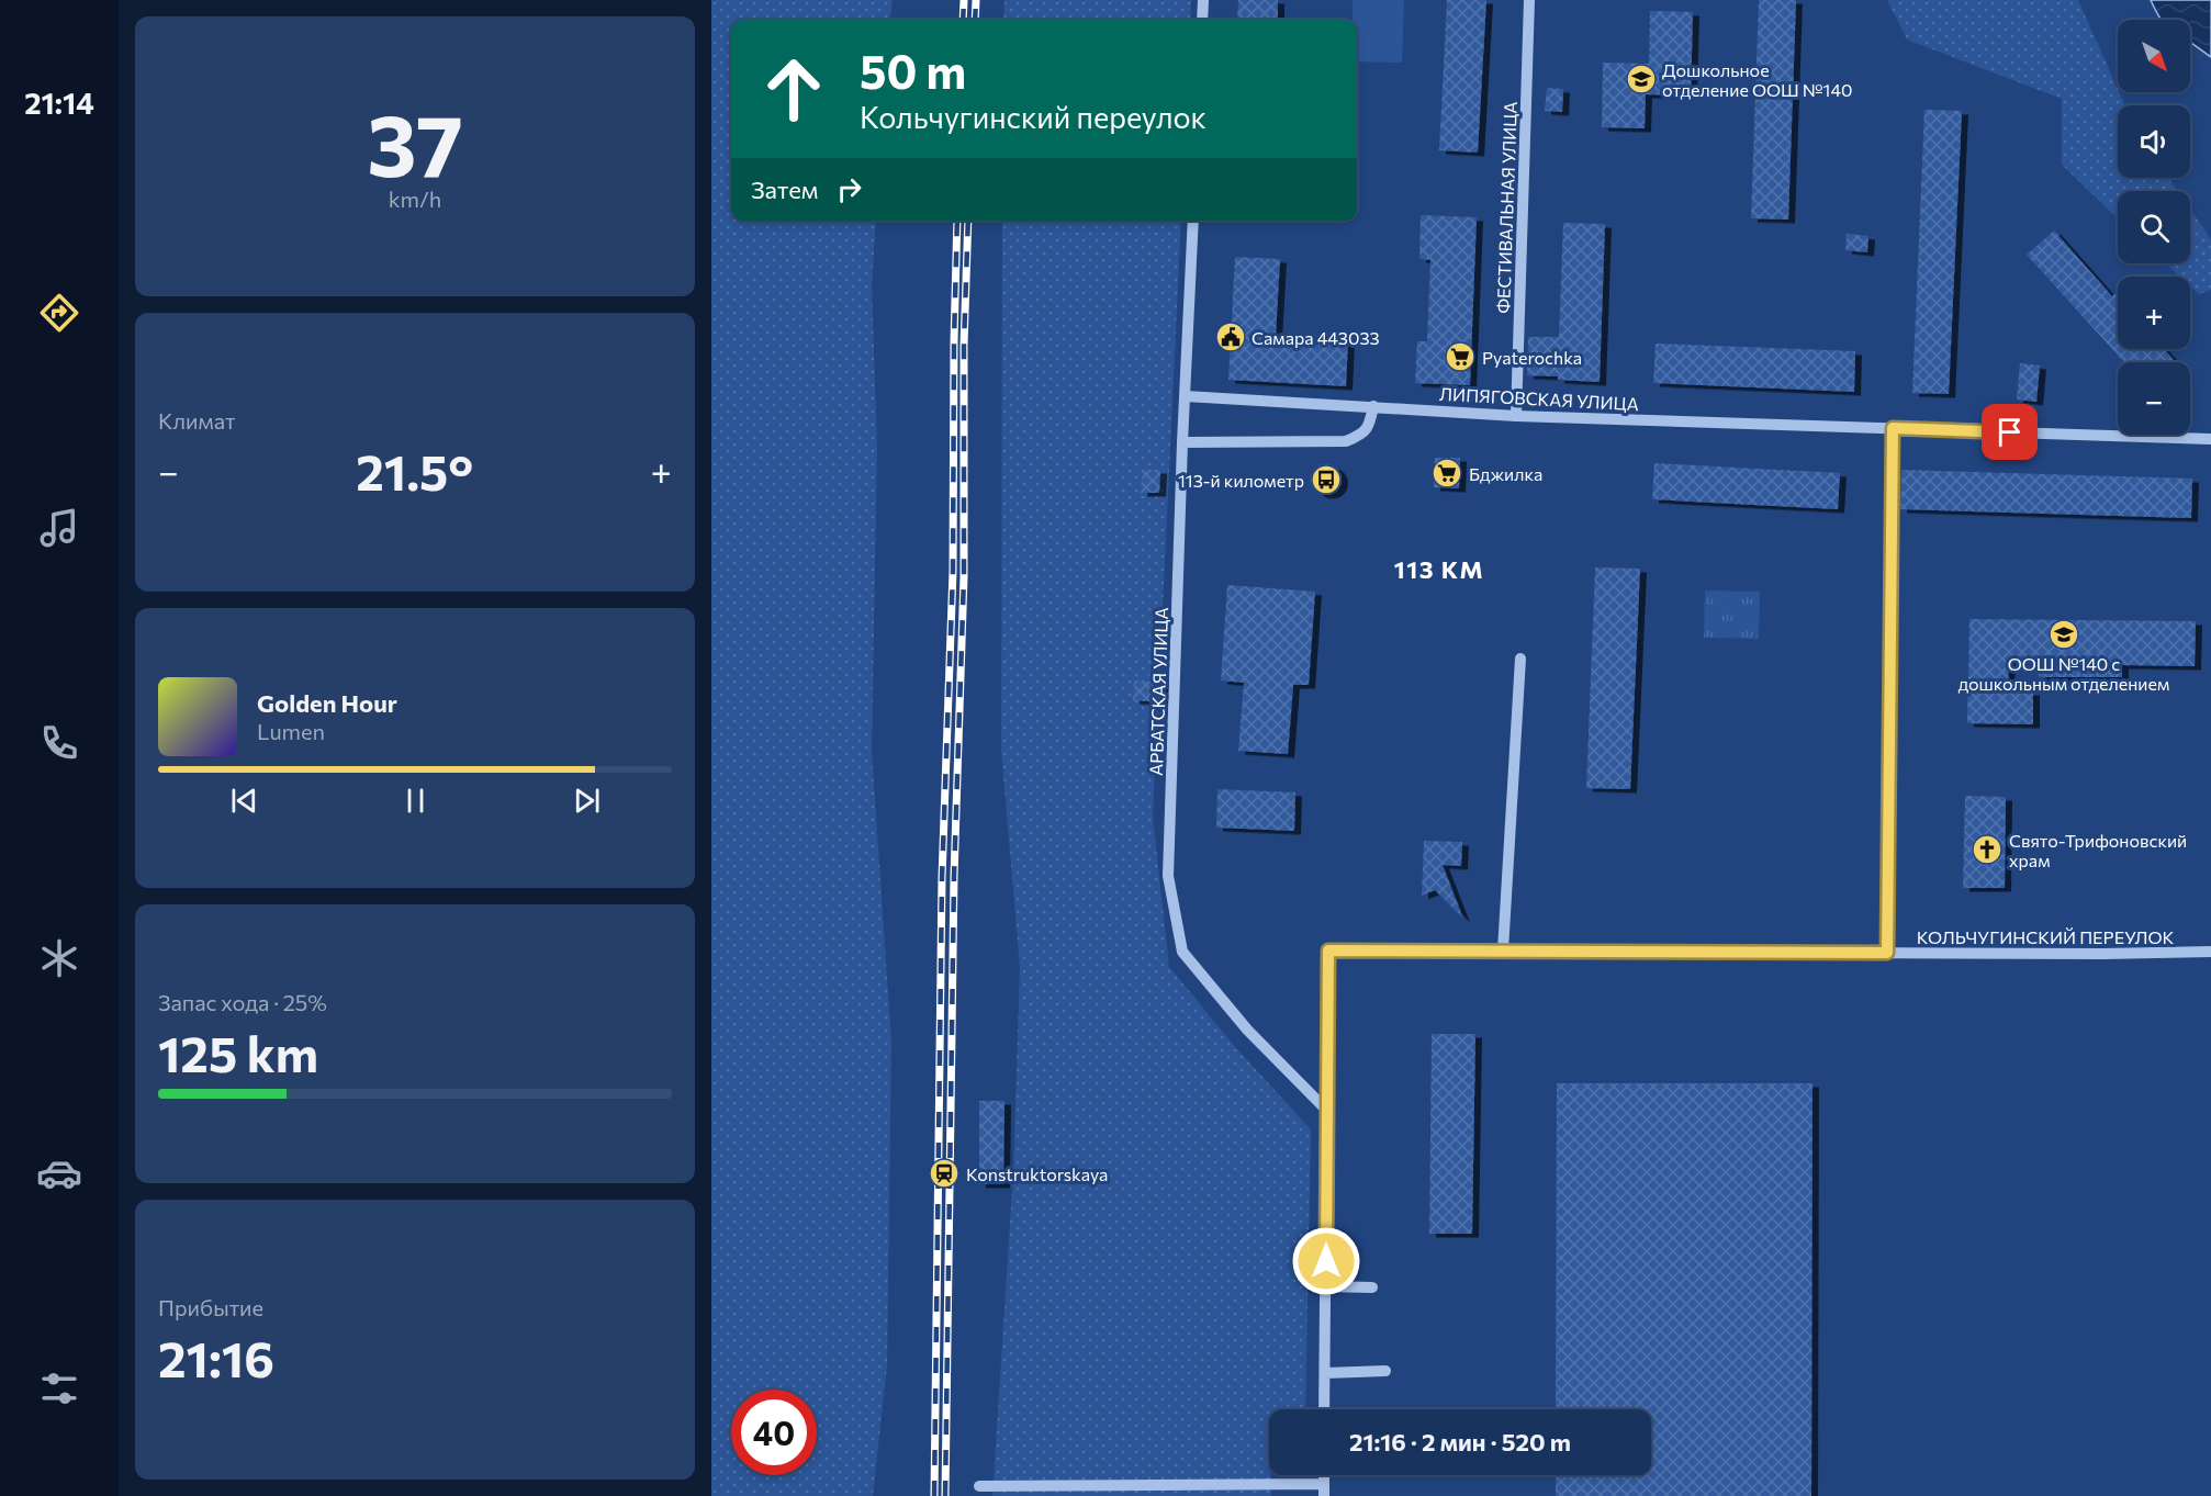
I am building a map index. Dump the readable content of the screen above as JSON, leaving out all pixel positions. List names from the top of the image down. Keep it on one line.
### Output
{"streets":{"street":["ФЕСТИВАЛЬНАЯ УЛИЦА","ЛИПЯГОВСКАЯ УЛИЦА","АРБАТСКАЯ УЛИЦА","КОЛЬЧУГИНСКИЙ ПЕРЕУЛОК"]},"crossings":[["ФЕСТИВАЛЬНАЯ УЛИЦА","ЛИПЯГОВСКАЯ УЛИЦА"],["ЛИПЯГОВСКАЯ УЛИЦА","АРБАТСКАЯ УЛИЦА"],["АРБАТСКАЯ УЛИЦА","КОЛЬЧУГИНСКИЙ ПЕРЕУЛОК"]],"districts":["113 КМ"],"places":{"school or university":["Дошкольное отделение ООШ №140","ООШ №140 с дошкольным отделением"],"public building":["Самара 443033"],"supermarket":["Pyaterochka","Бджилка"],"bus stop":["113-й километр"],"church":["Свято-Трифоновский храм"],"station":["Konstruktorskaya"]},"north":"bottom right","page":{"tabs":"21:14","tile":[["37","km/h"],"Климат",["Запас хода · 25%","125 km"],["Прибытие","21:16"]],"map_buttons":["+","−"],"turn":["50 m","Кольчугинский переулок"],"then":"Затем","heat":["−","21.5°","+"],"song":["Golden Hour","Lumen"],"limit":"40","trip":"21:16 · 2 мин · 520 m"}}
